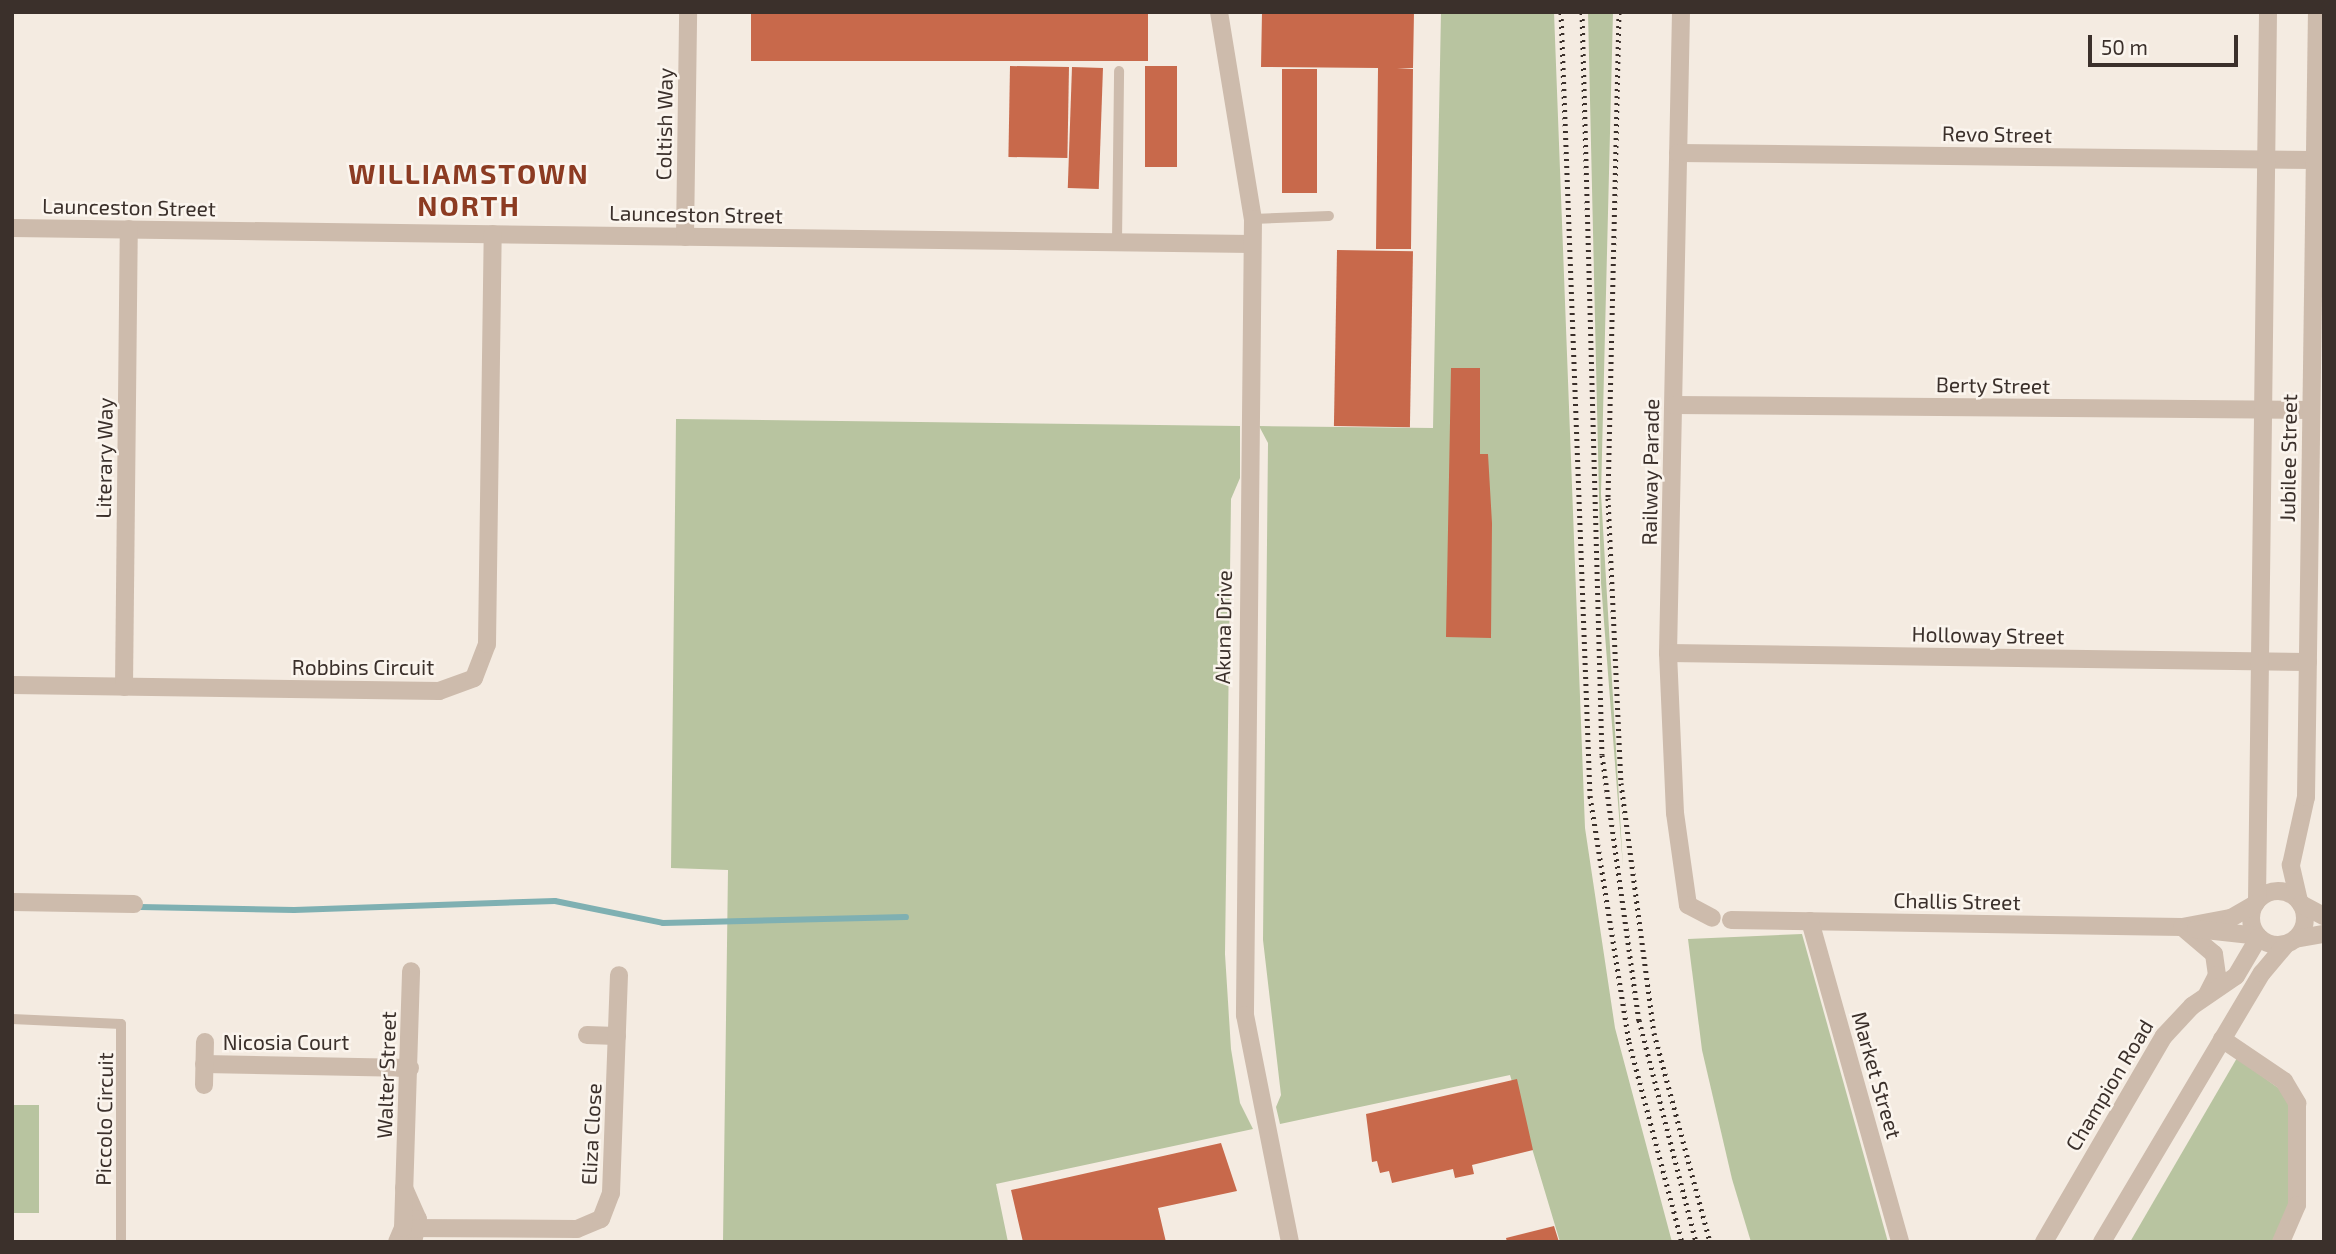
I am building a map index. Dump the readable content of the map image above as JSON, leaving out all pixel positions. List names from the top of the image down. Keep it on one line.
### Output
{"streets":{"street":["Coltish Way","Revo Street","Launceston Street","Berty Street","Literary Way","Jubilee Street","Railway Parade","Akuna Drive","Holloway Street","Robbins Circuit","Challis Street","Nicosia Court","Walter Street","Market Street","Champion Road","Eliza Close"],"lane":["Piccolo Circuit"]},"crossings":[["Coltish Way","Launceston Street"],["Revo Street","Jubilee Street"],["Revo Street","Railway Parade"],["Launceston Street","Literary Way"],["Launceston Street","Akuna Drive"],["Launceston Street","Robbins Circuit"],["Berty Street","Jubilee Street"],["Berty Street","Railway Parade"],["Literary Way","Robbins Circuit"],["Jubilee Street","Holloway Street"],["Jubilee Street","Challis Street"],["Jubilee Street","Champion Road"],["Railway Parade","Holloway Street"],["Challis Street","Market Street"],["Challis Street","Champion Road"],["Nicosia Court","Walter Street"],["Walter Street","Eliza Close"]],"districts":["WILLIAMSTOWN NORTH"],"scale_bar":"50 m"}
